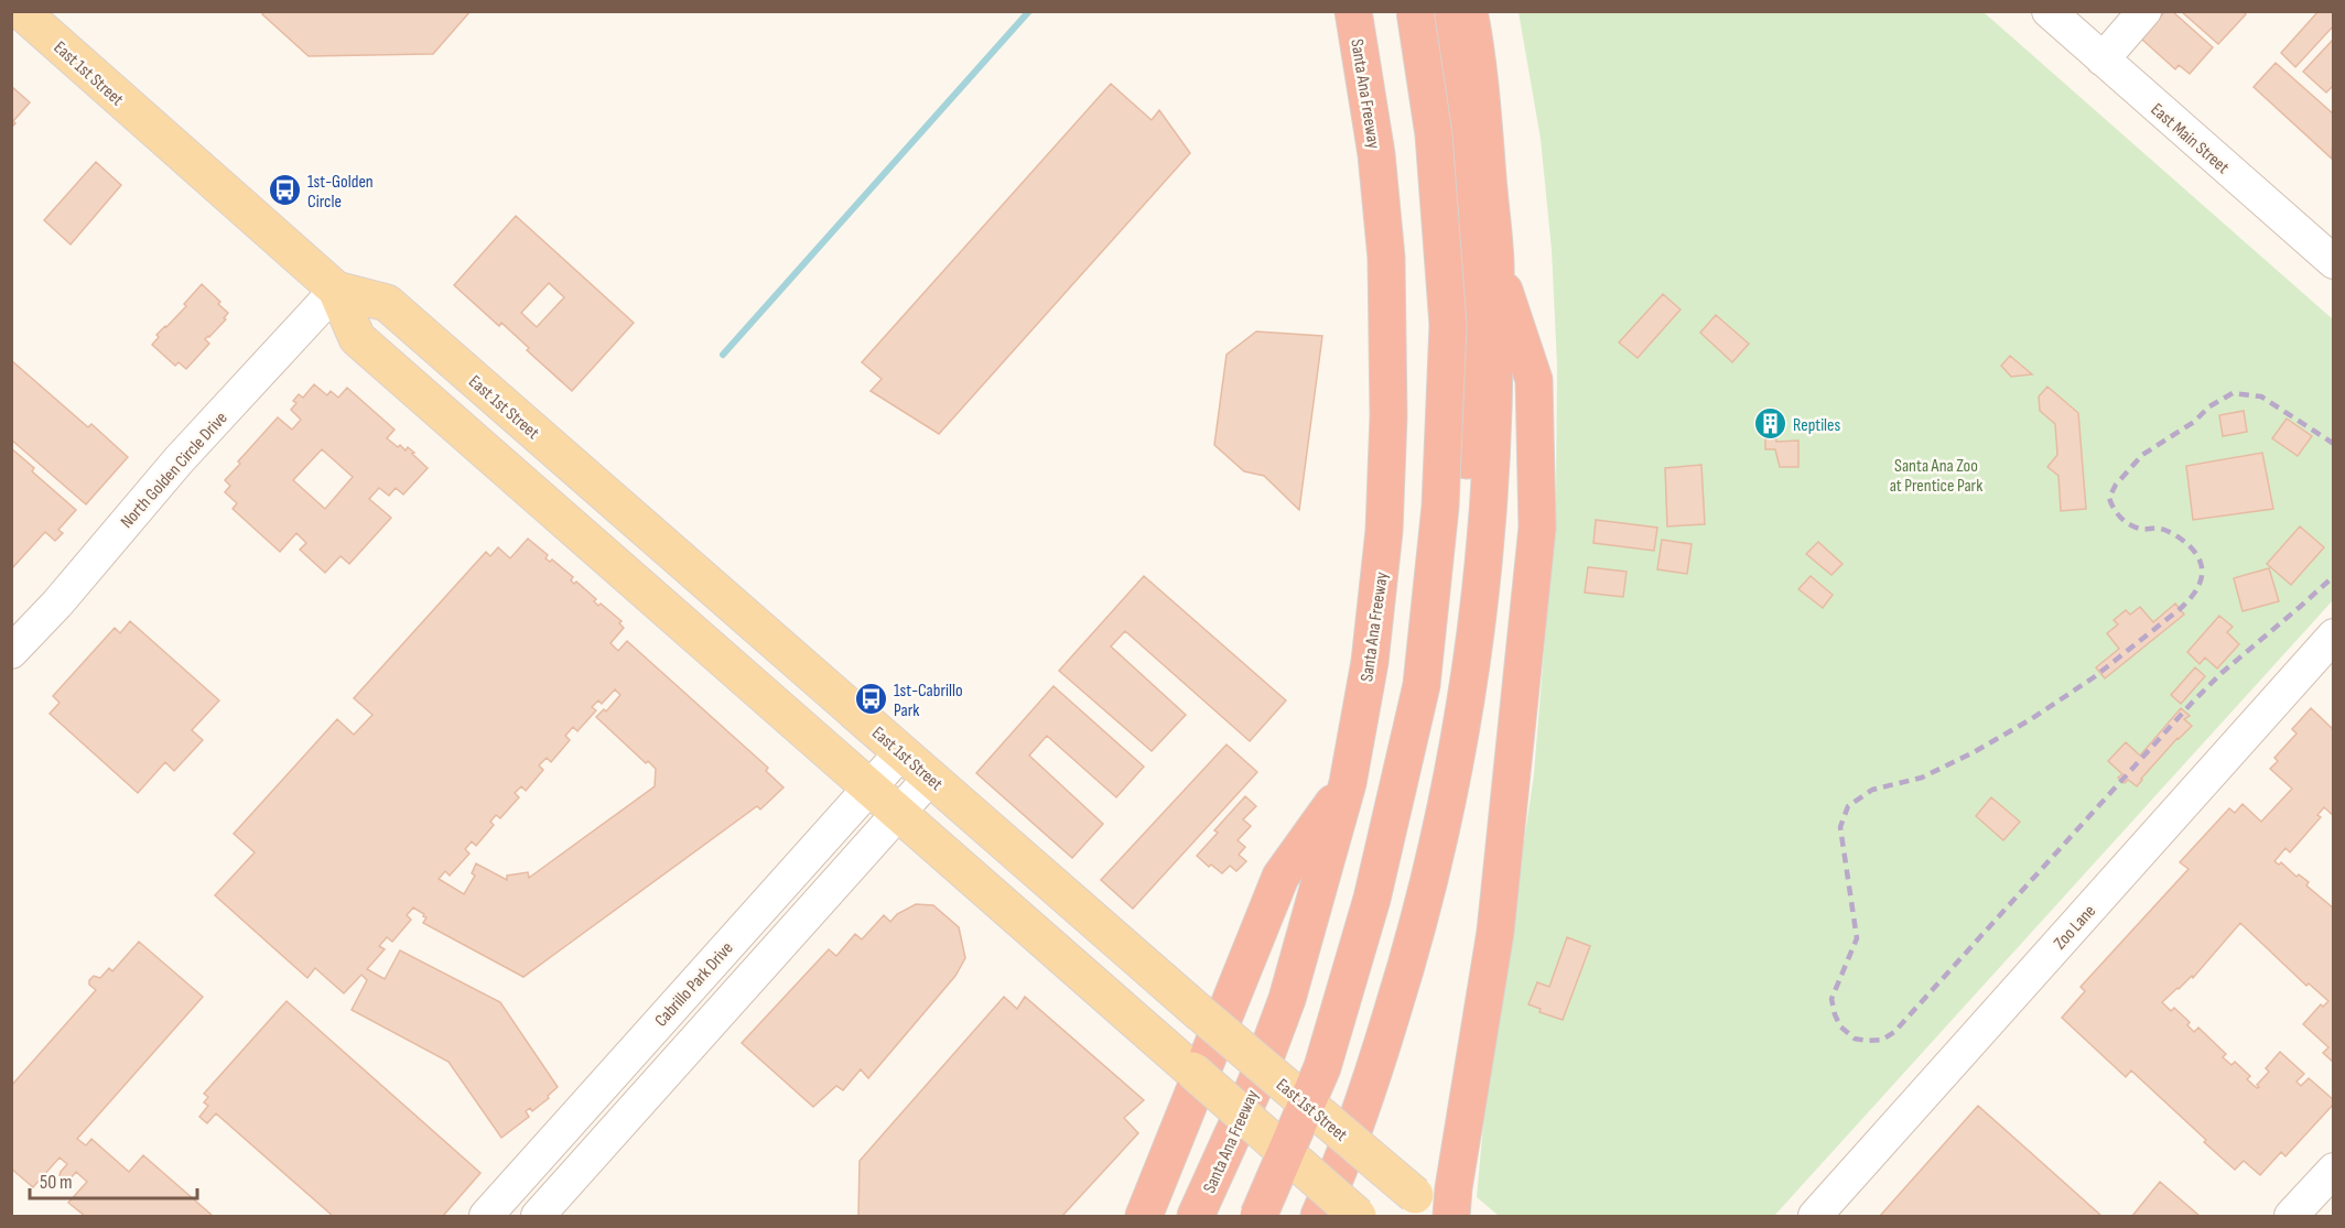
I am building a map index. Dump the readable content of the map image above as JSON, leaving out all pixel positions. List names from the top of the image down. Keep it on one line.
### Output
{"streets":{"highway":["Santa Ana Freeway"],"main road":["East 1st Street"],"street":["East Main Street","North Golden Circle Drive","Zoo Lane","Cabrillo Park Drive"]},"crossings":[["East 1st Street","North Golden Circle Drive"],["East 1st Street","Cabrillo Park Drive"]],"parks":["Santa Ana Zoo at Prentice Park"],"places":{"bus stop":["1st-Golden Circle","1st-Cabrillo Park"],"building":["Reptiles"]},"scale_bar":"50 m"}
